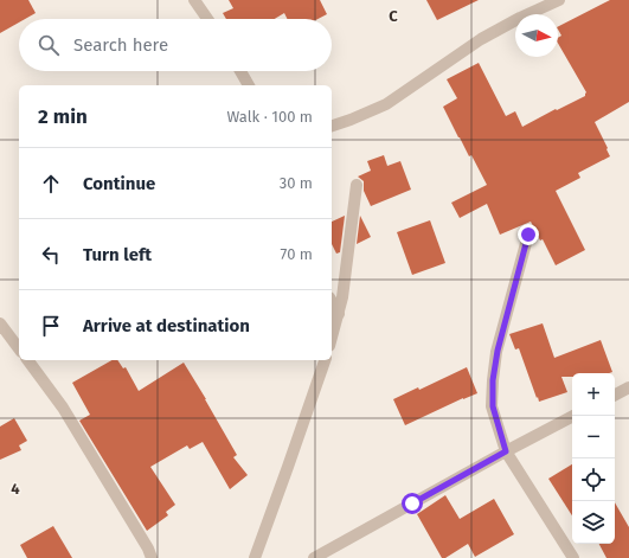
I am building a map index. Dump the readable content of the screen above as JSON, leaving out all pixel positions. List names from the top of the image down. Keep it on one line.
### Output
{"north":"right","page":{"search":"Search here","heading":["2 min","Walk · 100 m"],"list":[["Continue","30 m"],["Turn left","70 m"],"Arrive at destination"],"map_buttons":["+","−"]},"grid":{"columns":["C"],"rows":["4"]}}
